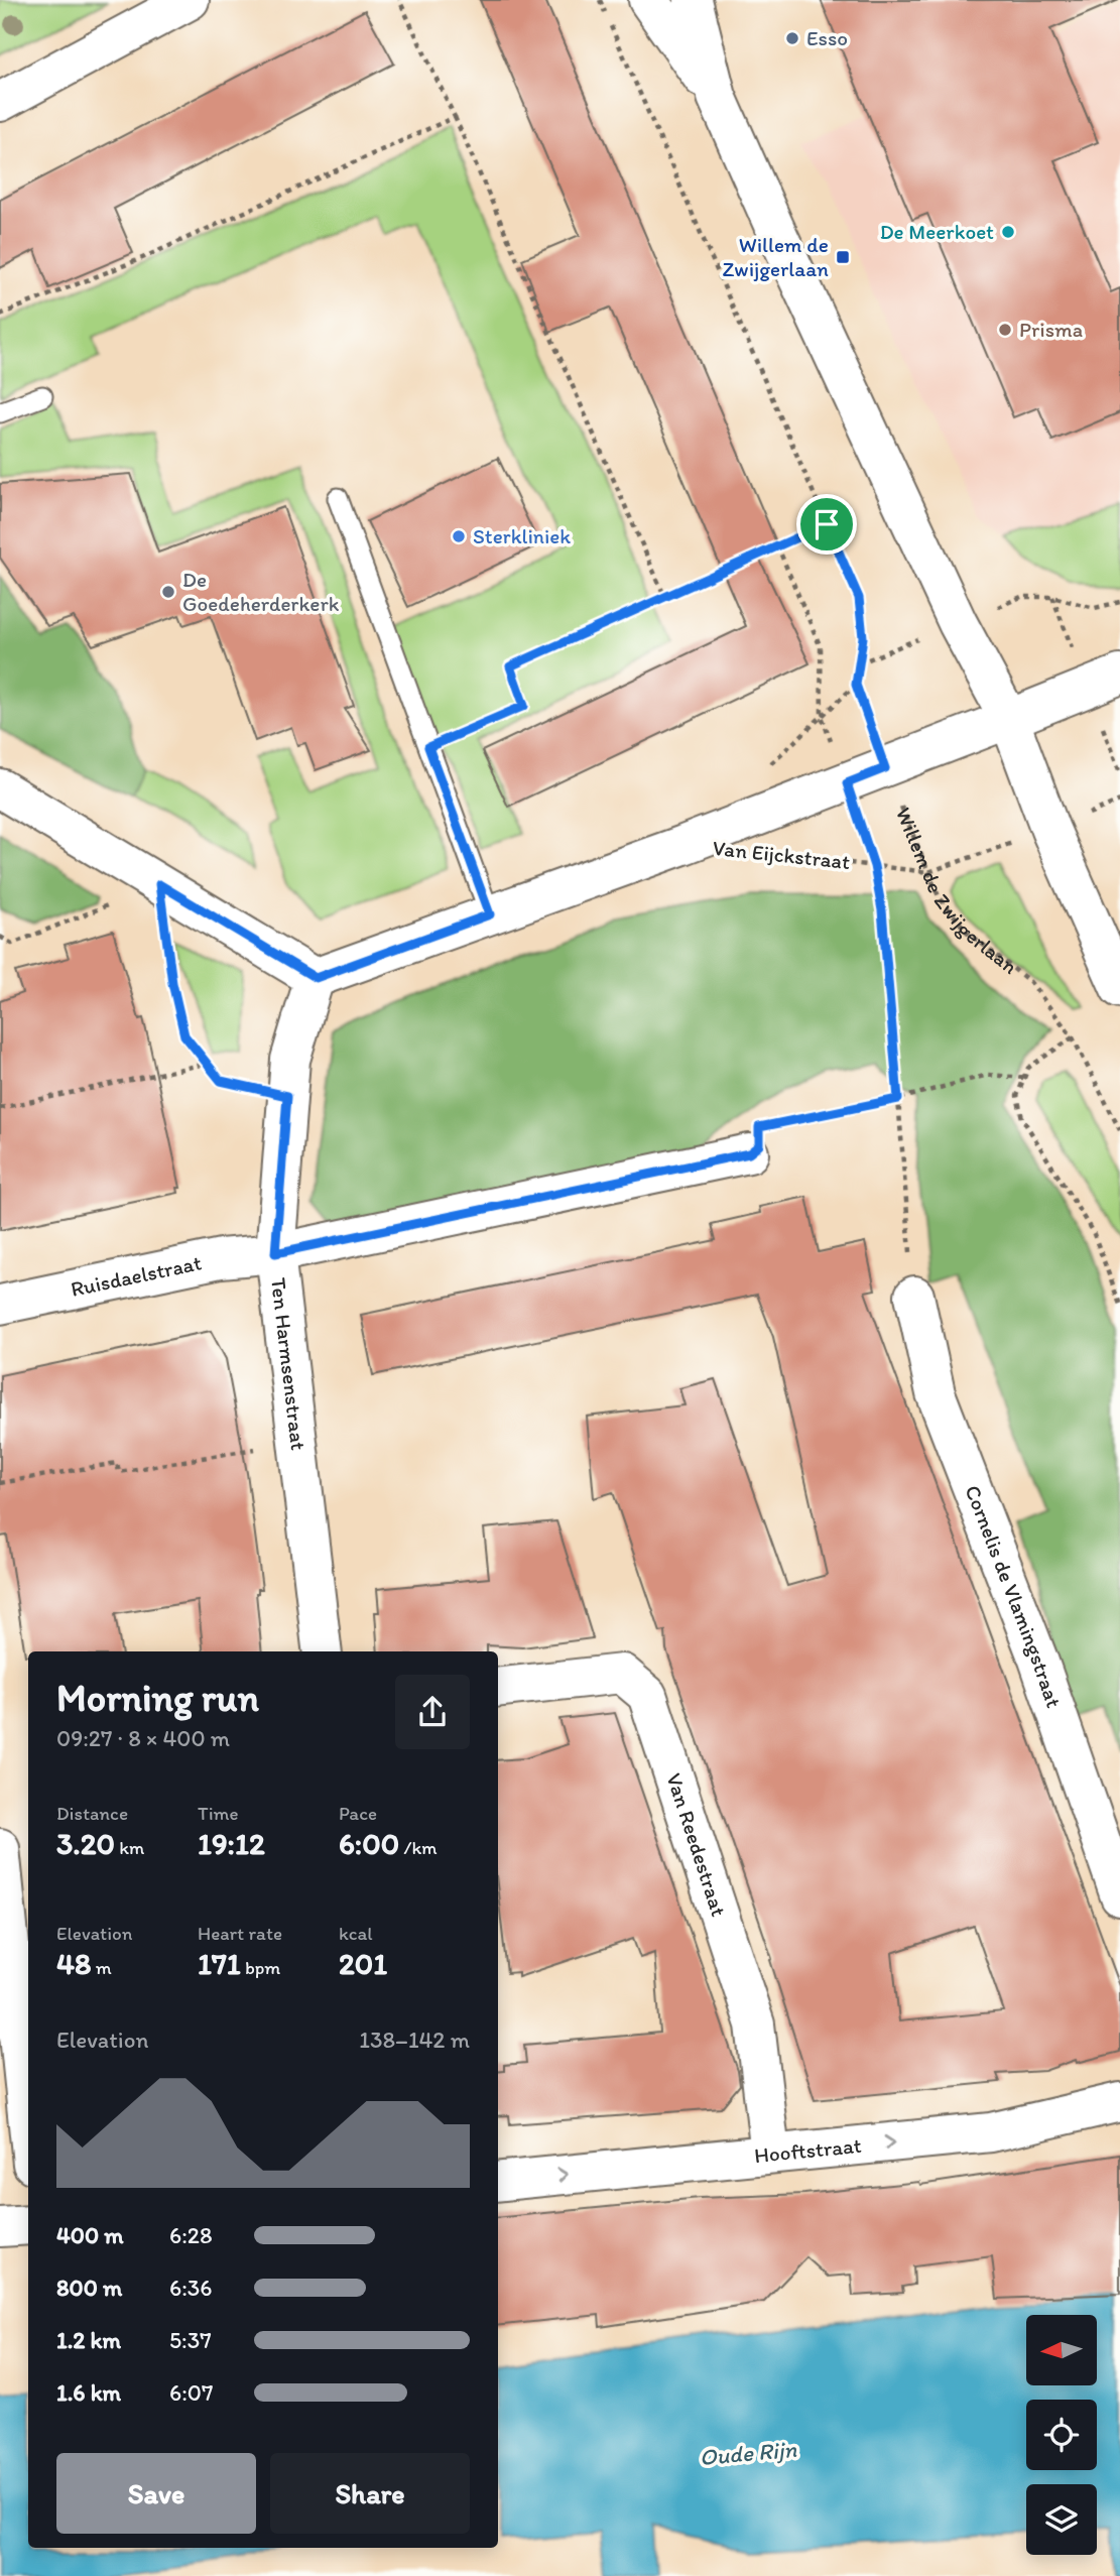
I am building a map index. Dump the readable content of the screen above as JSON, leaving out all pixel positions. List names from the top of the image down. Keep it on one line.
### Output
{"streets":{"street":["Van Eijckstraat","Ruisdaelstraat","Ten Harmsenstraat","Cornelis de Vlamingstraat","Van Reedestraat","Hooftstraat"],"path":["Willem de Zwijgerlaan"]},"crossings":[["Van Eijckstraat","Willem de Zwijgerlaan"],["Van Eijckstraat","Ten Harmsenstraat"],["Ruisdaelstraat","Ten Harmsenstraat"],["Van Reedestraat","Hooftstraat"]],"one_way":["Hooftstraat"],"water":["Oude Rijn"],"places":{"other":["Esso","De Meerkoet","Prisma","Sterkliniek","De Goedeherderkerk"],"transit":["Willem de Zwijgerlaan"]},"north":"left","page":{"heading":["Morning run","09:27 · 8 × 400 m"],"stats":[["Distance","3.20 km"],["Time","19:12"],["Pace","6:00 /km"],["Elevation","48 m"],["Heart rate","171 bpm"],["kcal","201"]],"chart":["Elevation","138–142 m"],"list":[{"name":"400 m","note":"6:28"},{"name":"800 m","note":"6:36"},{"name":"1.2 km","note":"5:37"},{"name":"1.6 km","note":"6:07"}],"buttons":["Save","Share"]}}
